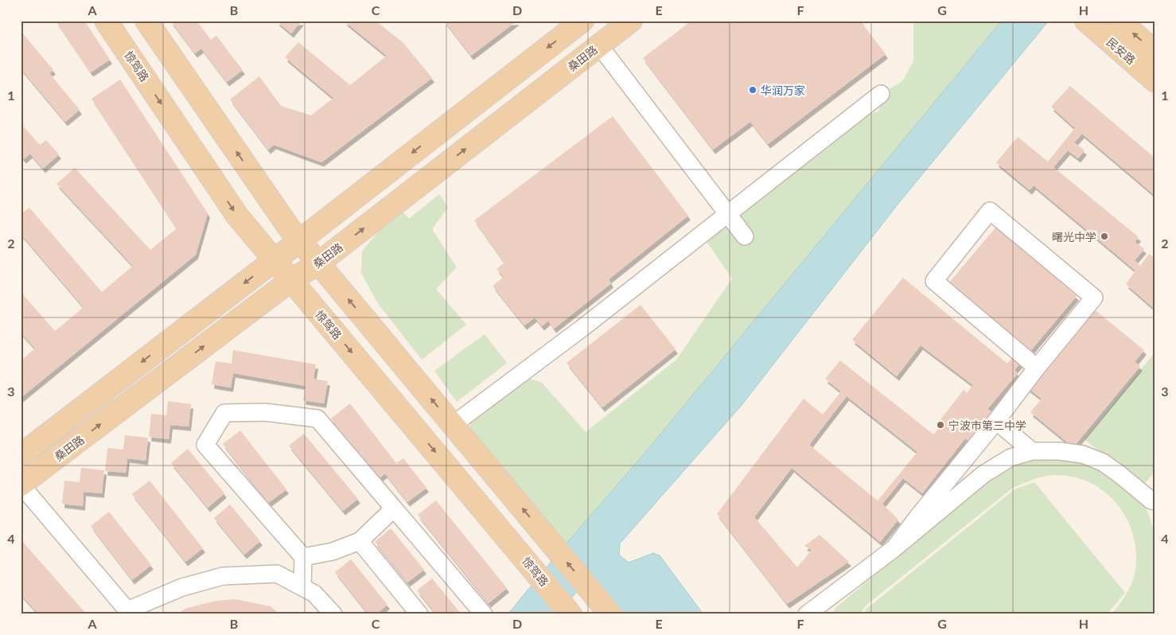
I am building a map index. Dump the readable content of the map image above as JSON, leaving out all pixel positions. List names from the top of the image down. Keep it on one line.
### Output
{"streets":{"main road":["民安路","桑田路","惊驾路"]},"crossings":[["桑田路","惊驾路"]],"places":["华润万家","曙光中学","宁波市第三中学"],"grid":{"columns":["A","B","C","D","E","F","G","H"],"rows":["1","2","3","4"]}}
